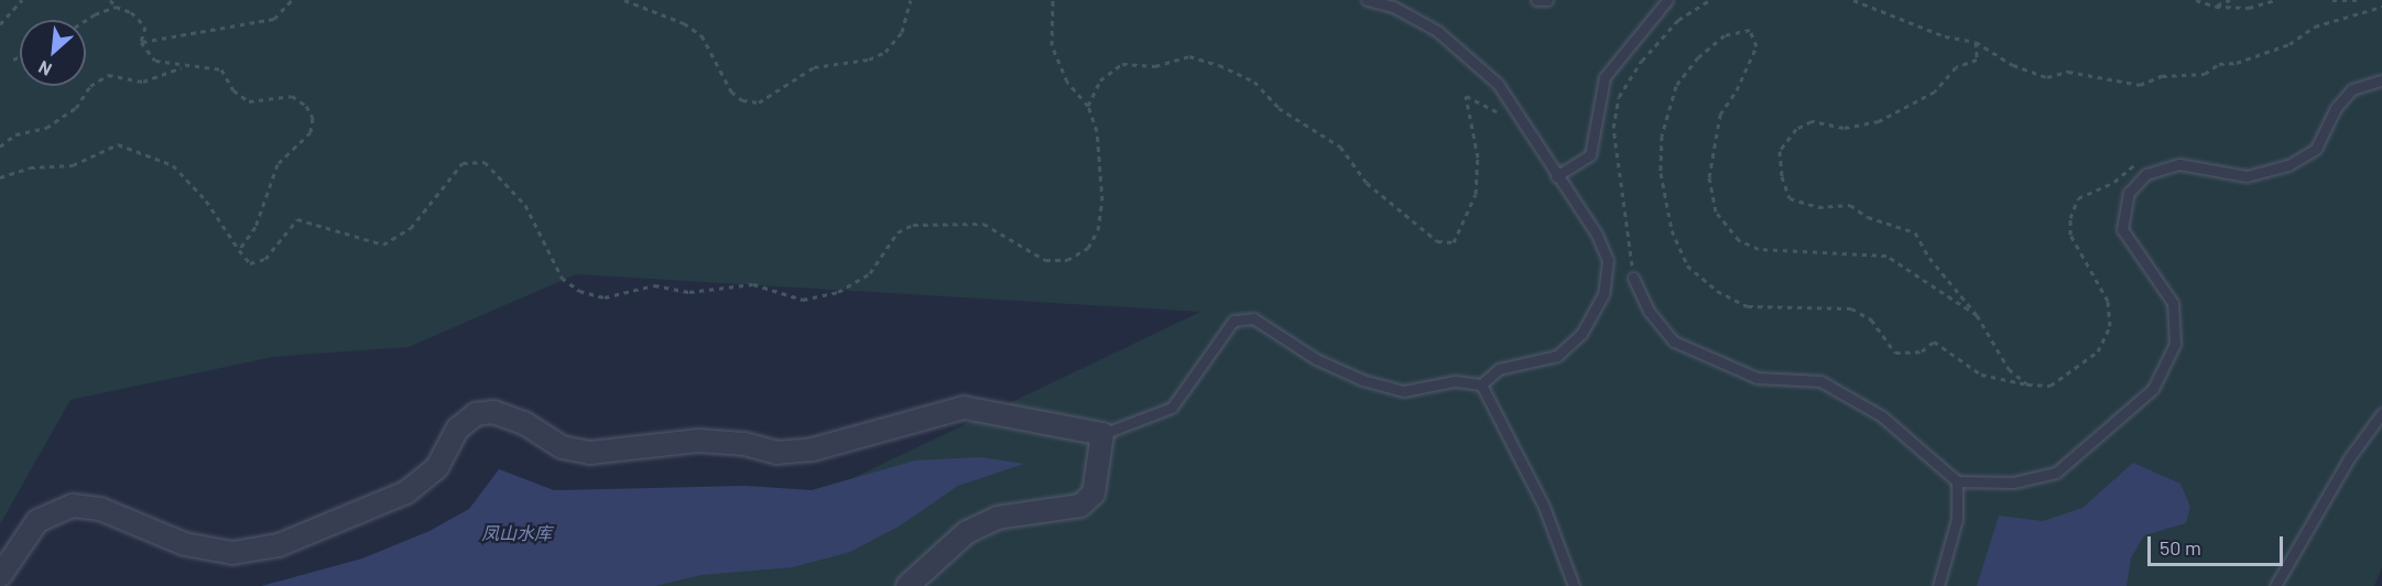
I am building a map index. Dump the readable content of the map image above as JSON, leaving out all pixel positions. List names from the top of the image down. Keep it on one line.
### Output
{"water":["凤山水库"],"scale_bar":"50 m","north":"bottom left"}
